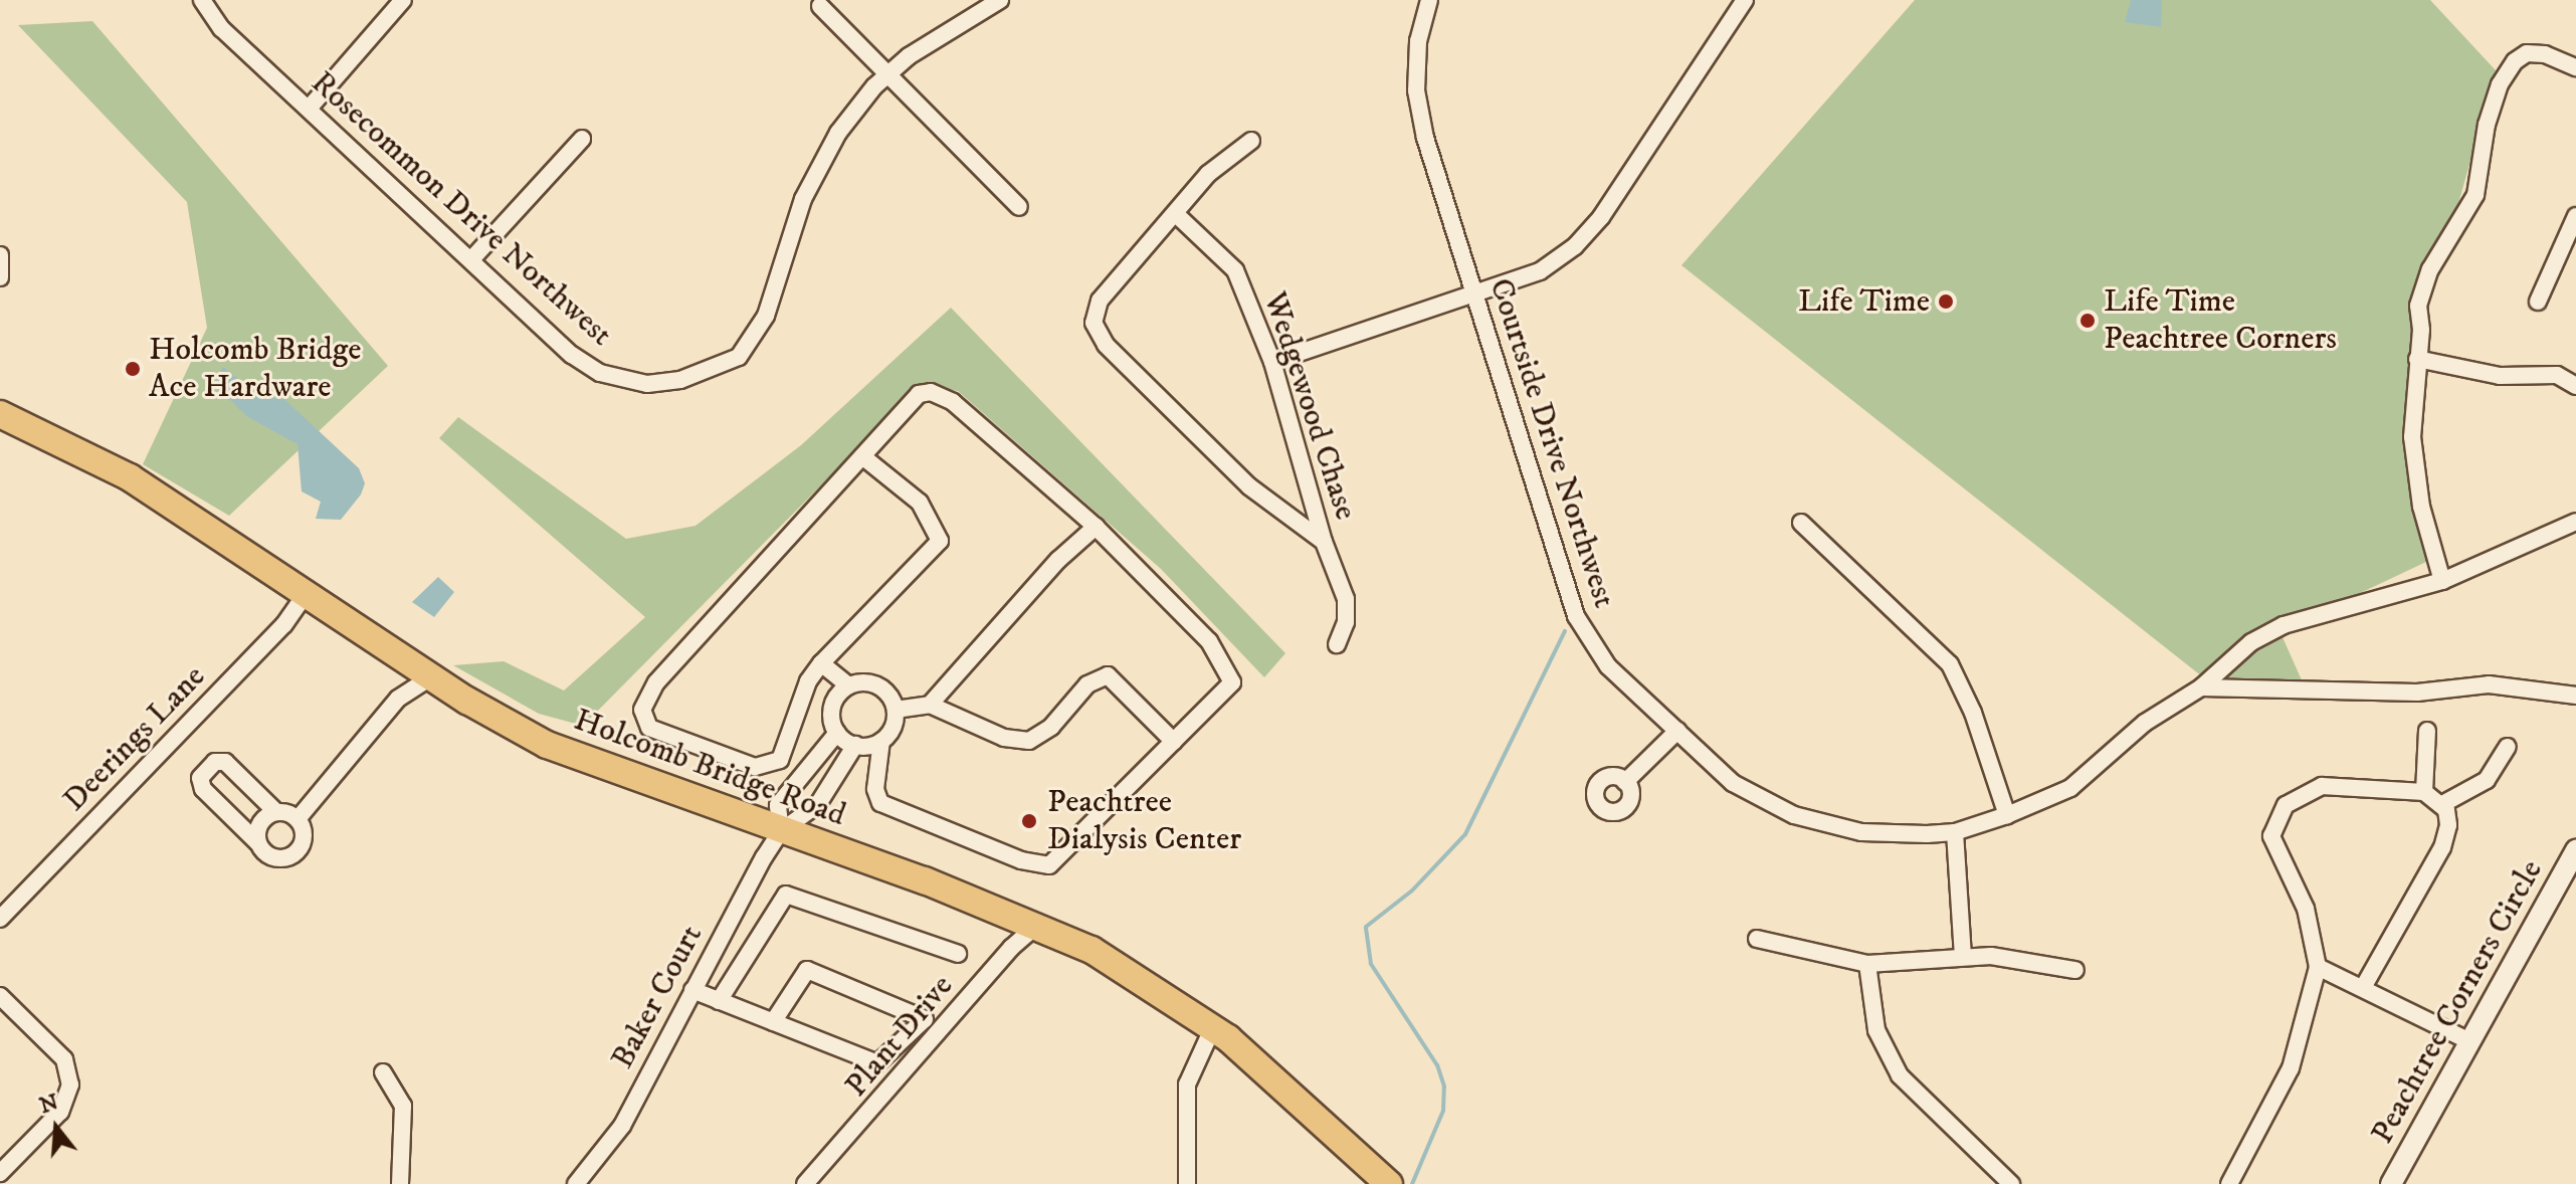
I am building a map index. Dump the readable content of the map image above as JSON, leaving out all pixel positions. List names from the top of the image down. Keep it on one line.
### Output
{"streets":{"main road":["Holcomb Bridge Road"],"street":["Rosecommon Drive Northwest","Wedgewood Chase","Courtside Drive Northwest","Deerings Lane","Baker Court","Peachtree Corners Circle","Plant Drive"]},"crossings":[["Deerings Lane","Holcomb Bridge Road"],["Holcomb Bridge Road","Baker Court"],["Holcomb Bridge Road","Plant Drive"]],"places":["Life Time","Life Time Peachtree Corners","Holcomb Bridge Ace Hardware","Peachtree Dialysis Center"],"north":"top"}
